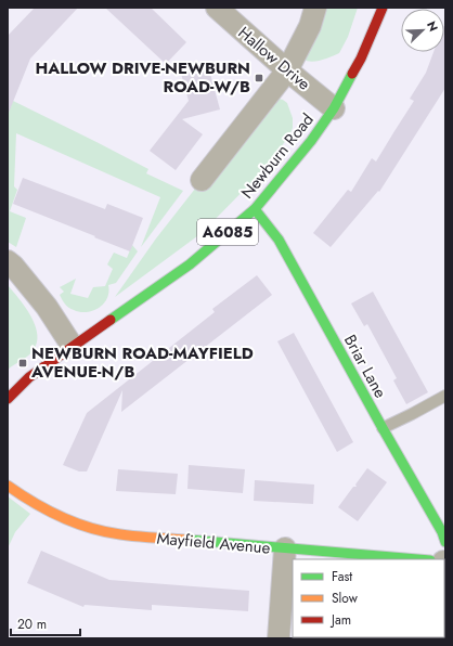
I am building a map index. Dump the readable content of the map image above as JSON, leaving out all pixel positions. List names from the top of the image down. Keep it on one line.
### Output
{"streets":{"street":["Hallow Drive","Newburn Road","A6085","Briar Lane","Mayfield Avenue"]},"crossings":[["Hallow Drive","Newburn Road"],["Newburn Road","Briar Lane"]],"places":{"transit":["HALLOW DRIVE-NEWBURN ROAD-W/B","NEWBURN ROAD-MAYFIELD AVENUE-N/B"]},"legend":["Fast","Slow","Jam"],"scale_bar":"20 m","north":"top right"}
